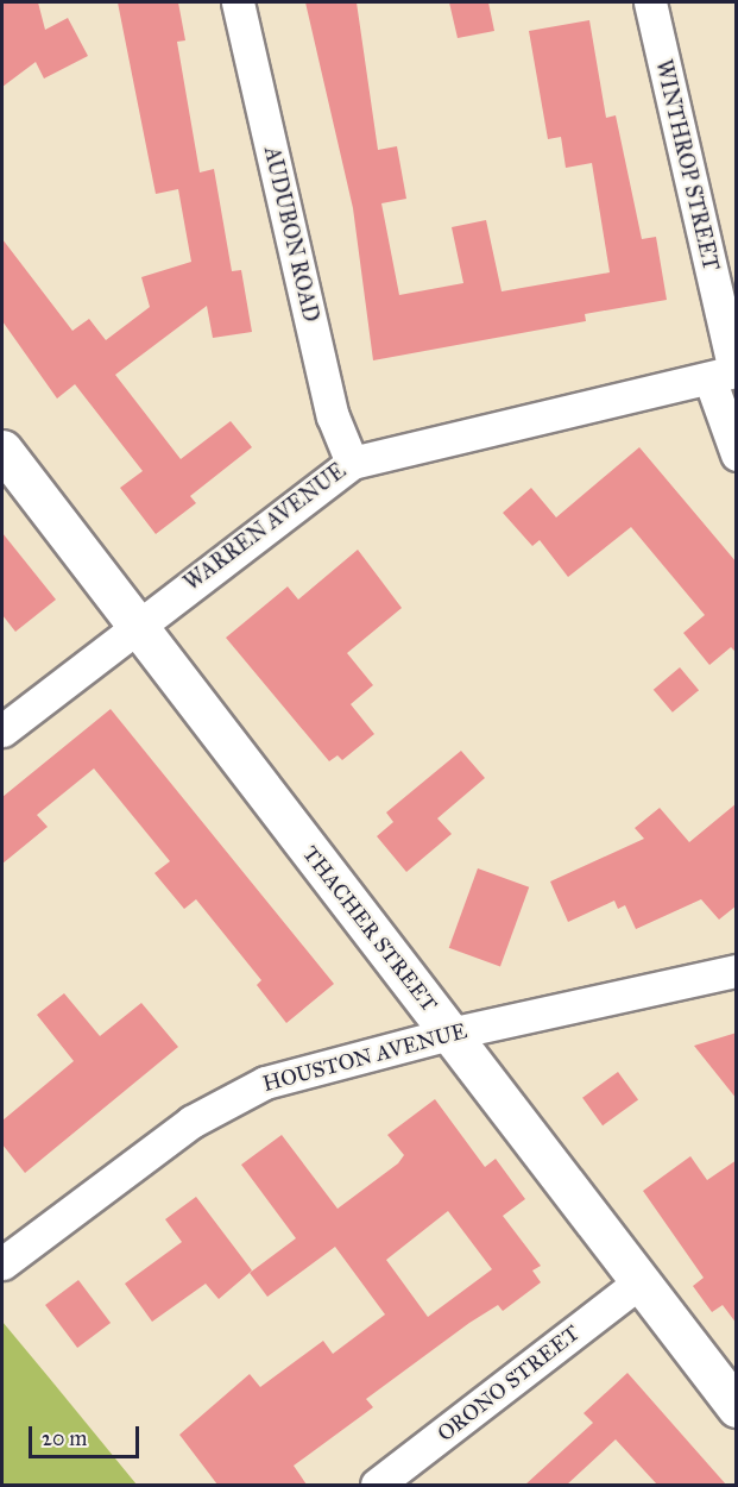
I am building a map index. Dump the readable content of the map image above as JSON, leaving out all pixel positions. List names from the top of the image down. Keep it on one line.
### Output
{"streets":{"street":["WINTHROP STREET","AUDUBON ROAD","WARREN AVENUE","THACHER STREET","HOUSTON AVENUE","ORONO STREET"]},"crossings":[["WINTHROP STREET","WARREN AVENUE"],["AUDUBON ROAD","WARREN AVENUE"],["WARREN AVENUE","THACHER STREET"],["THACHER STREET","HOUSTON AVENUE"],["THACHER STREET","ORONO STREET"]],"scale_bar":"20 m"}
